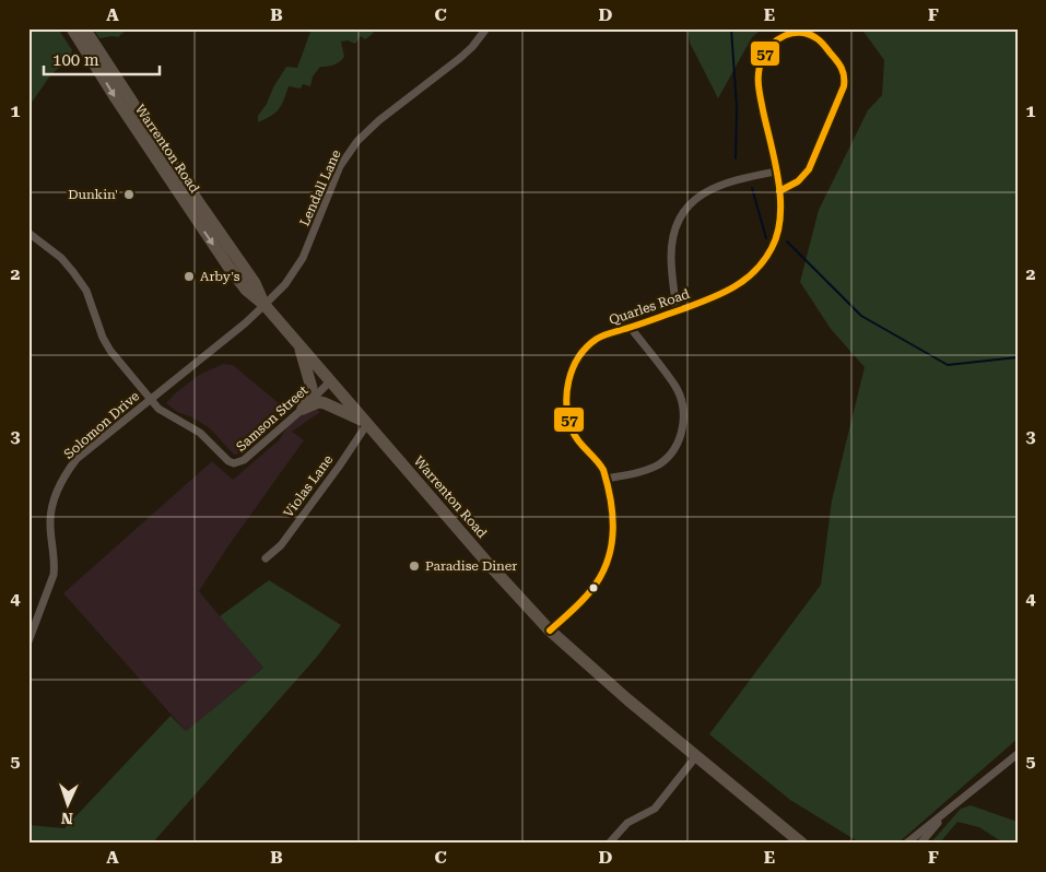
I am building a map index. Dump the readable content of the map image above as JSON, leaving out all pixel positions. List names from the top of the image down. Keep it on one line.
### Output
{"streets":{"main road":["Warrenton Road"],"street":["Lendall Lane","Quarles Road","Samson Street","Solomon Drive","Violas Lane"]},"crossings":[["Warrenton Road","Lendall Lane"],["Warrenton Road","Quarles Road"],["Warrenton Road","Samson Street"],["Warrenton Road","Solomon Drive"],["Warrenton Road","Violas Lane"],["Lendall Lane","Solomon Drive"],["Samson Street","Solomon Drive"]],"places":["Dunkin'","Arby's","Paradise Diner"],"lines":["transit line 57"],"scale_bar":"100 m","north":"bottom","grid":{"columns":["A","B","C","D","E","F"],"rows":["1","2","3","4","5"]}}
